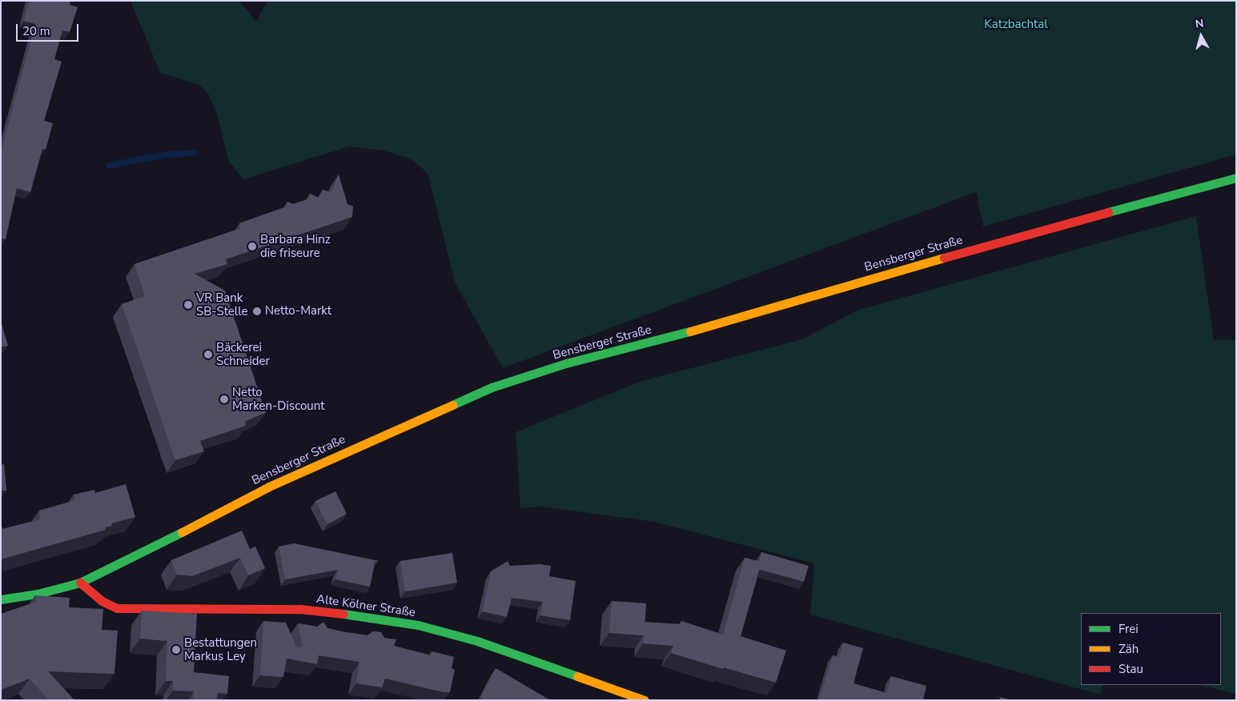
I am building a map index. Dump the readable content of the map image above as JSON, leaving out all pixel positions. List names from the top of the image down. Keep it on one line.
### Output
{"streets":{"main road":["Bensberger Straße","Alte Kölner Straße"]},"crossings":[["Bensberger Straße","Alte Kölner Straße"]],"parks":["Katzbachtal"],"places":["Barbara Hinz die friseure","VR Bank SB-Stelle","Netto-Markt","Bäckerei Schneider","Netto Marken-Discount","Bestattungen Markus Ley"],"legend":["Frei","Zäh","Stau"],"scale_bar":"20 m","north":"top"}
